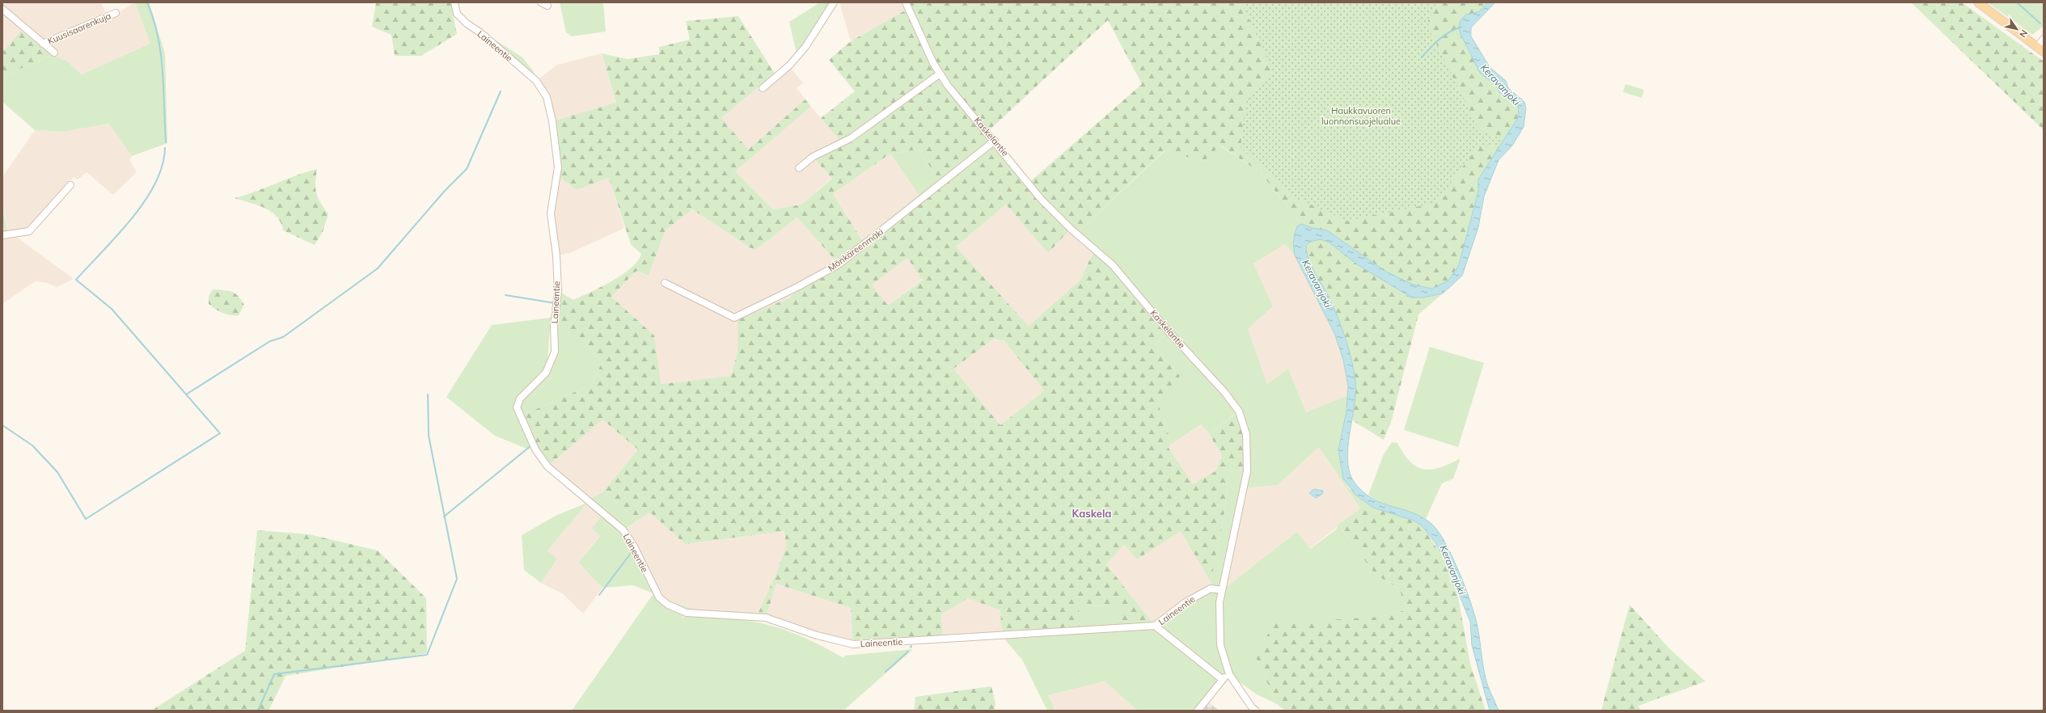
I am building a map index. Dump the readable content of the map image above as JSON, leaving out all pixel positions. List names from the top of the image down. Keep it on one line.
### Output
{"streets":{"street":["Kuusisaarenkuja","Laineentie","Kaskelantie","Mönkäreenmäki"]},"crossings":[["Laineentie","Kaskelantie"],["Kaskelantie","Mönkäreenmäki"]],"districts":["Kaskela"],"water":["Keravanjoki"],"parks":["Haukkavuoren luonnonsuojelualue"],"north":"bottom right"}
